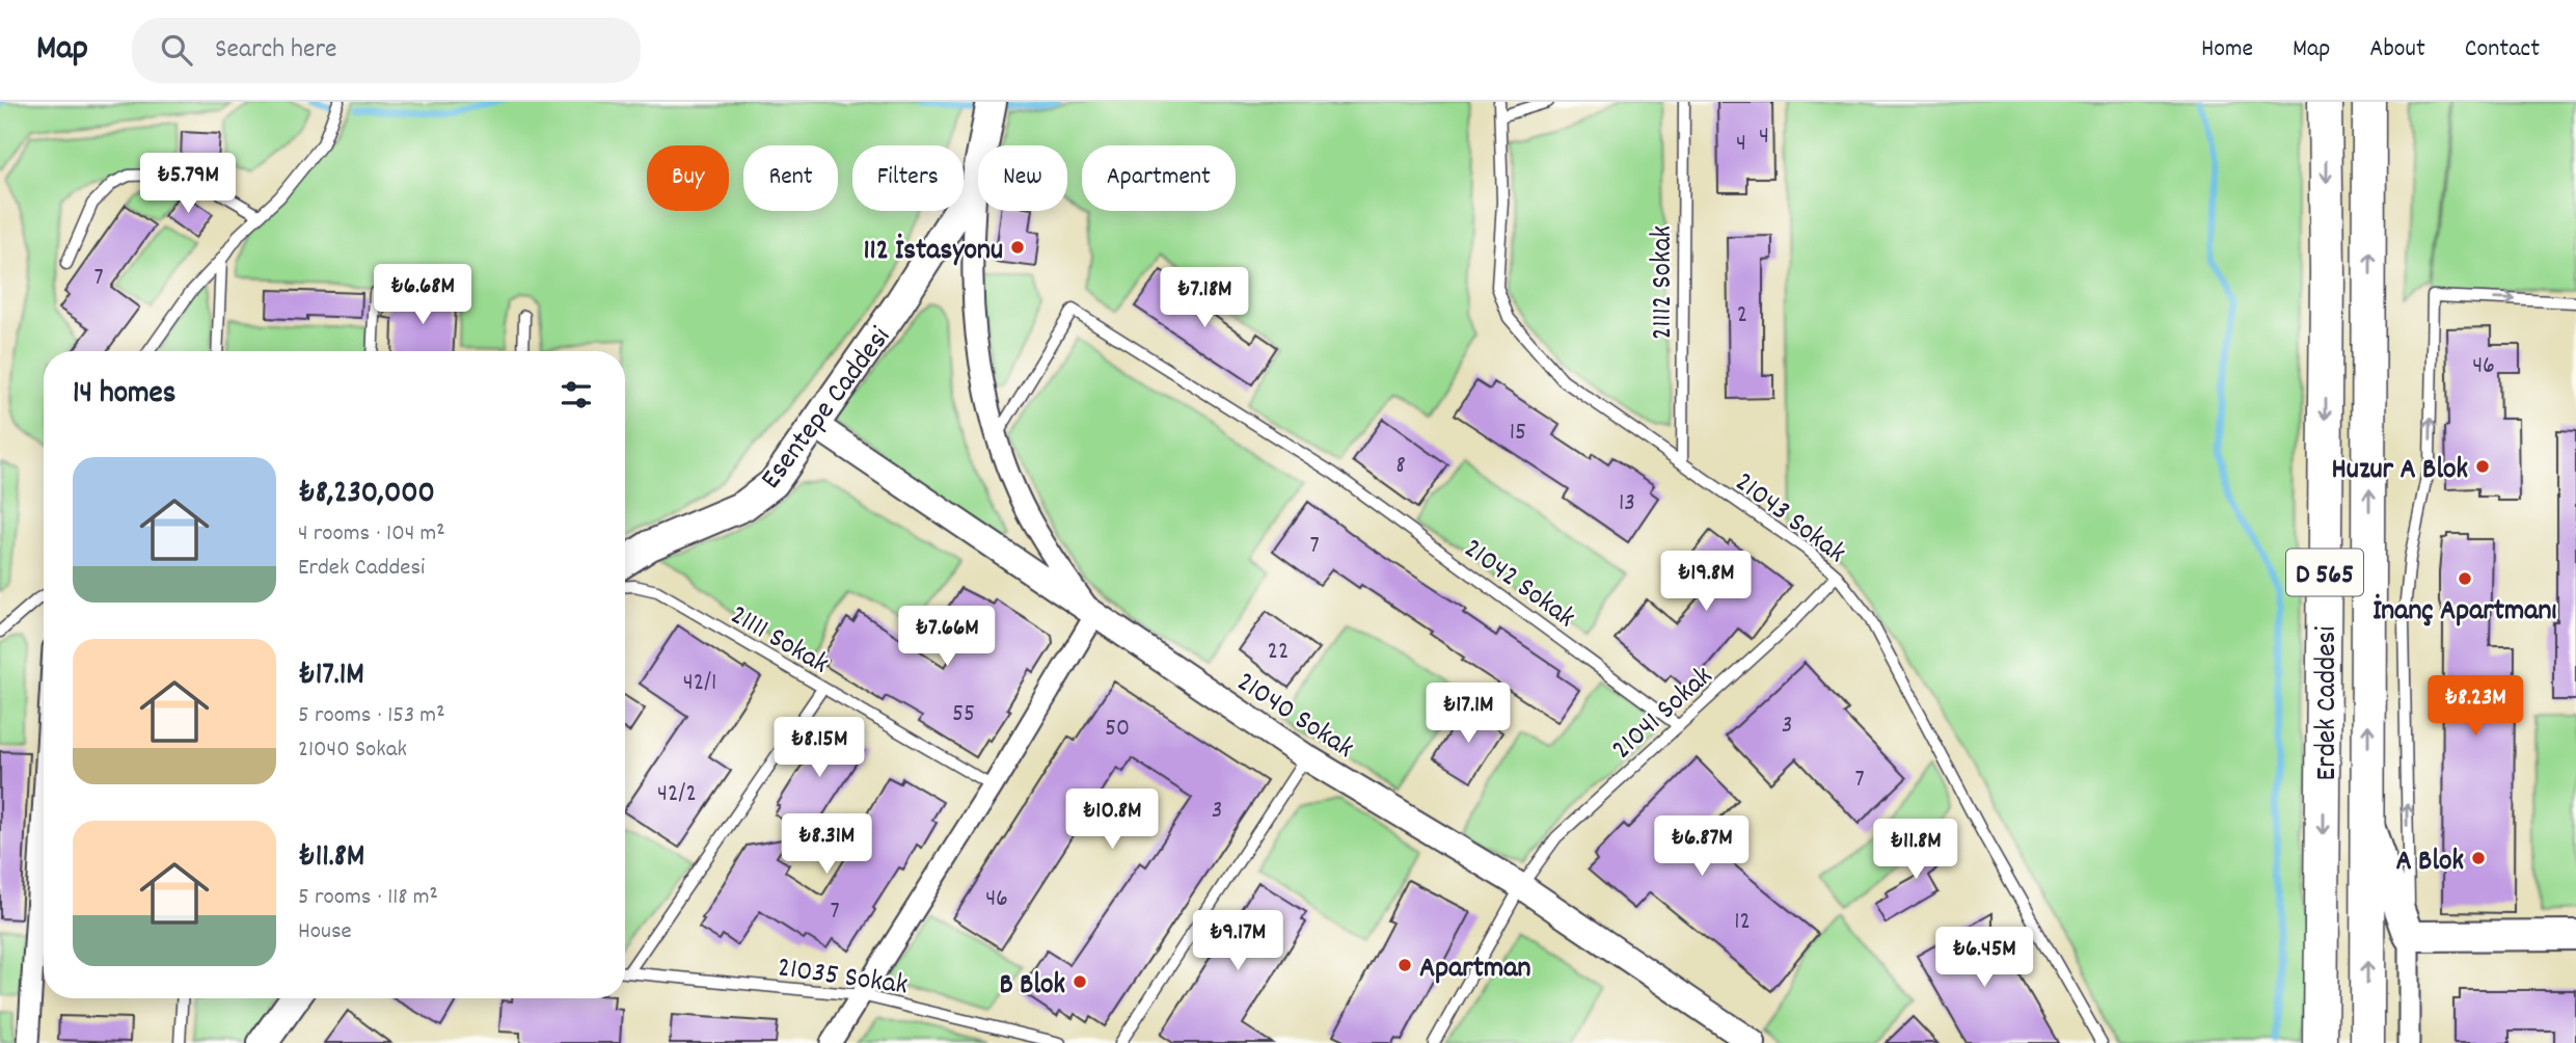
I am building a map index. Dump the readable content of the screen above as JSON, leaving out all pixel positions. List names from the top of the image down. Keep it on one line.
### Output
{"streets":{"highway":["D 565","Erdek Caddesi"],"main road":["Esentepe Caddesi"],"street":["21040 Sokak"],"lane":["21112 Sokak","21043 Sokak","21042 Sokak","21111 Sokak","21041 Sokak","21035 Sokak"]},"crossings":[["21112 Sokak","21043 Sokak"],["Esentepe Caddesi","21042 Sokak"],["Esentepe Caddesi","21040 Sokak"],["21043 Sokak","21041 Sokak"],["21042 Sokak","21041 Sokak"],["21041 Sokak","21040 Sokak"]],"places":["112 İstasyonu","Huzur A Blok","İnanç Apartmanı","A Blok","Apartman","B Blok"],"house_numbers":["4","4","7","2","46","15","8","13","7","22","42/1","55","3","50","7","42/2","3","46","7","12"],"page":{"header":"Map","search":"Search here","nav":["Home","Map","About","Contact"],"chip":["Buy","Rent","Filters","New","Apartment"],"price":["₺5.79M","₺6.68M","₺7.18M","₺19.8M","₺7.66M","₺8.23M","₺17.1M","₺8.15M","₺10.8M","₺8.31M","₺6.87M","₺11.8M","₺9.17M","₺6.45M"],"heading":"14 homes","list":[{"name":"₺8,230,000","note":"4 rooms · 104 m² · Erdek Caddesi"},{"name":"₺17.1M","note":"5 rooms · 153 m² · 21040 Sokak"},{"name":"₺11.8M","note":"5 rooms · 118 m² · House"}]}}
